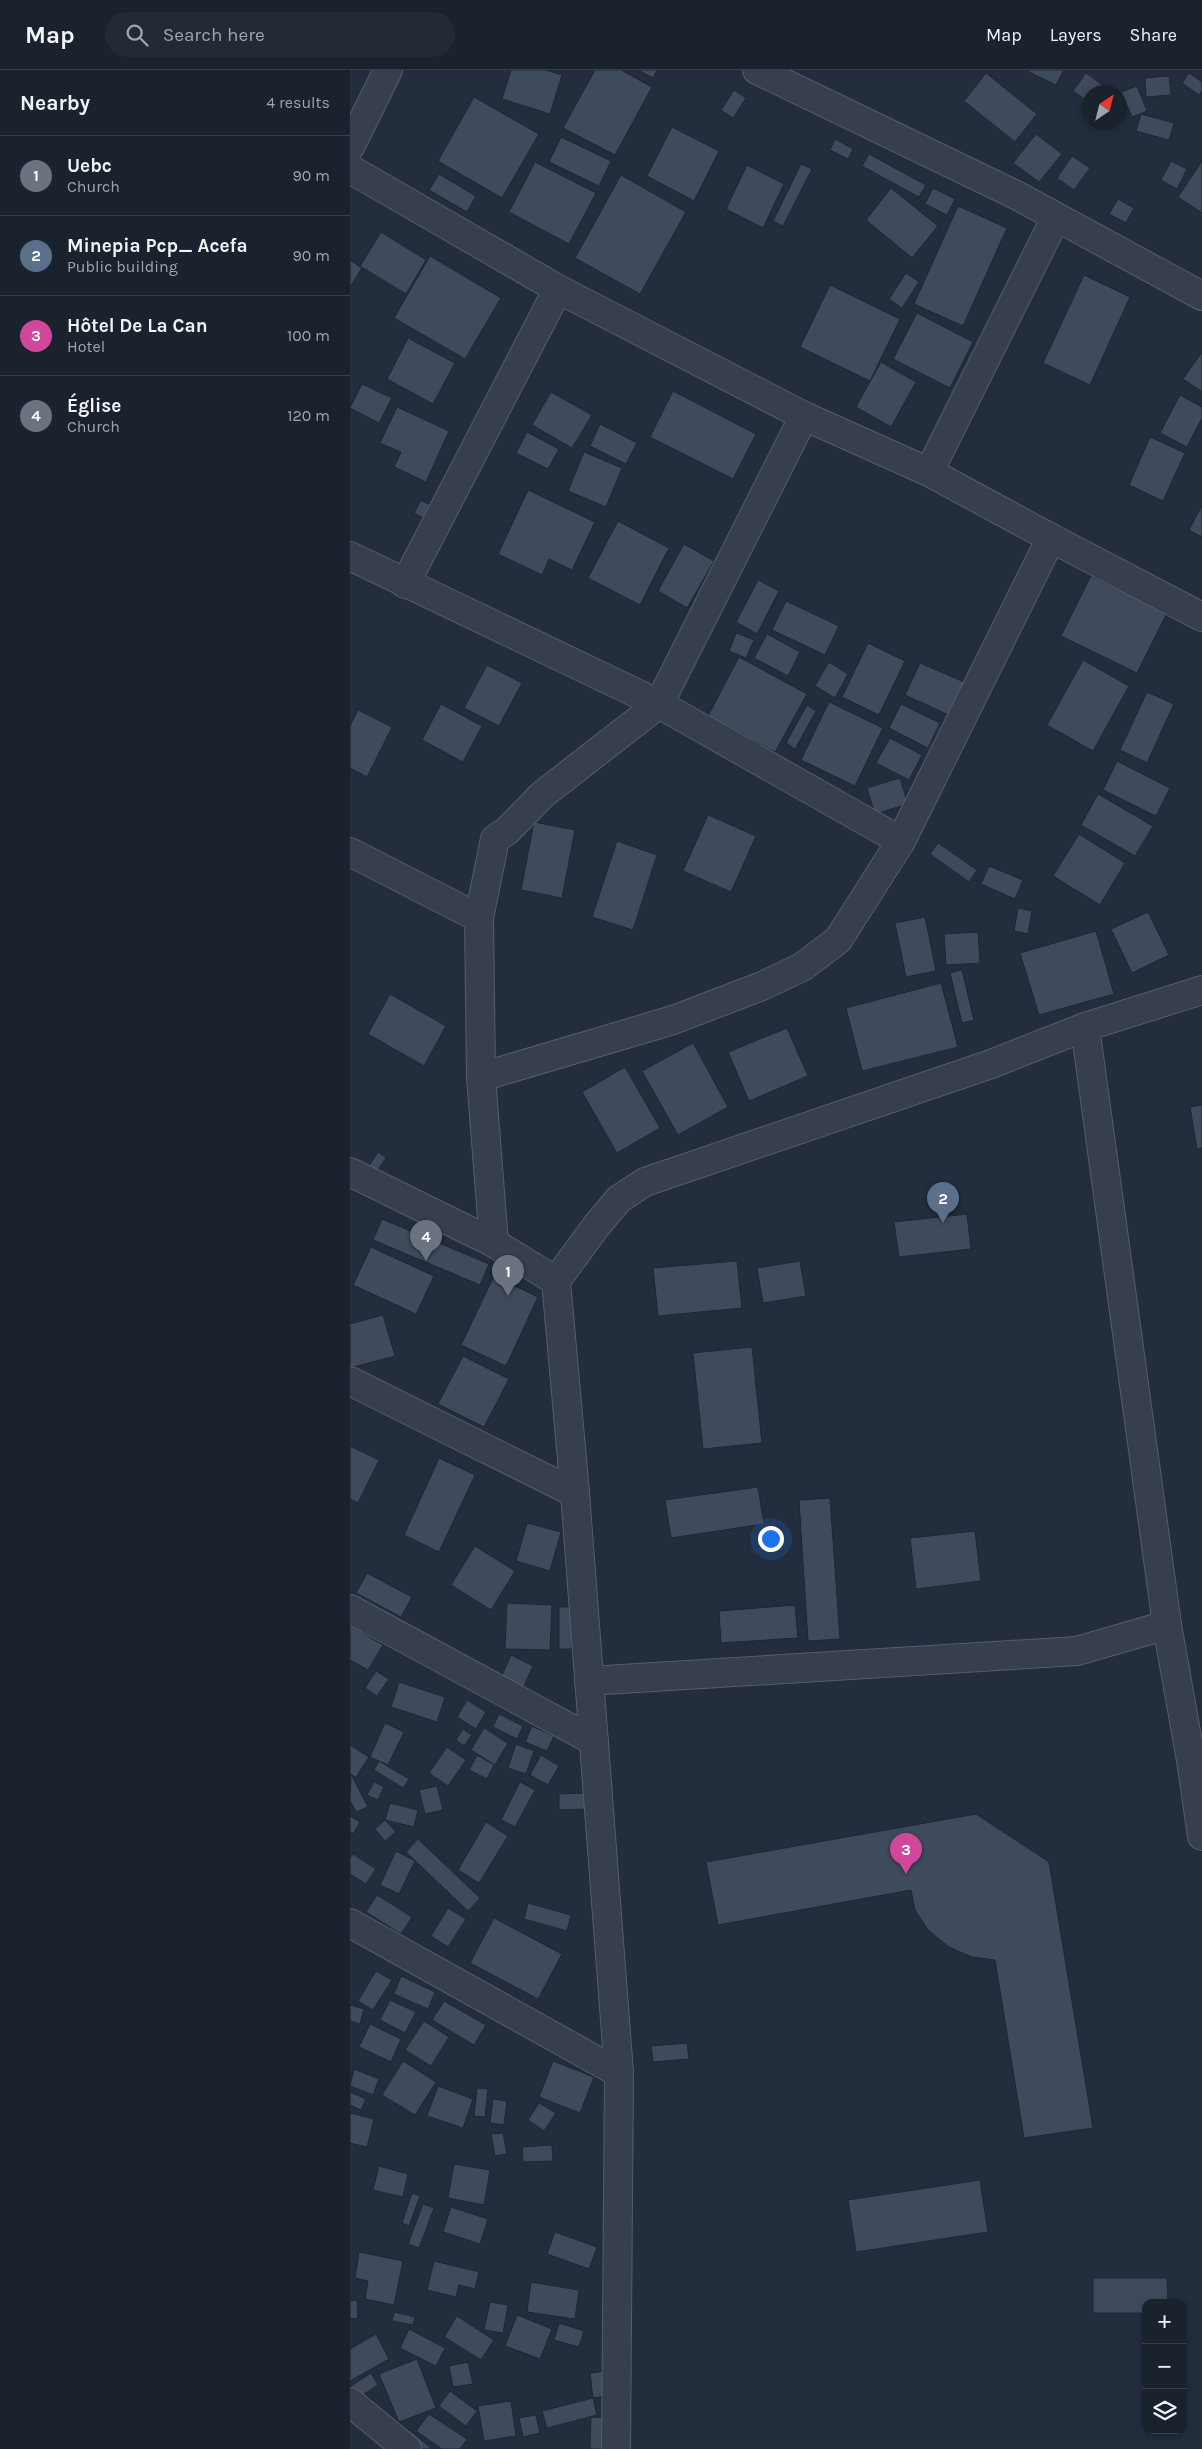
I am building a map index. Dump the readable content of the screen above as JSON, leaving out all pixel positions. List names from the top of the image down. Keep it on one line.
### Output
{"north":"top right","page":{"header":"Map","search":"Search here","nav":["Map","Layers","Share"],"heading":["Nearby","4 results"],"list":[{"mark":"1","name":"Uebc","note":"Church","value":"90 m"},{"mark":"2","name":"Minepia Pcp_ Acefa","note":"Public building","value":"90 m"},{"mark":"3","name":"Hôtel De La Can","note":"Hotel","value":"100 m"},{"mark":"4","name":"Église","note":"Church","value":"120 m"}],"pins":["2","4","1","3"],"map_buttons":["+","−"]}}
